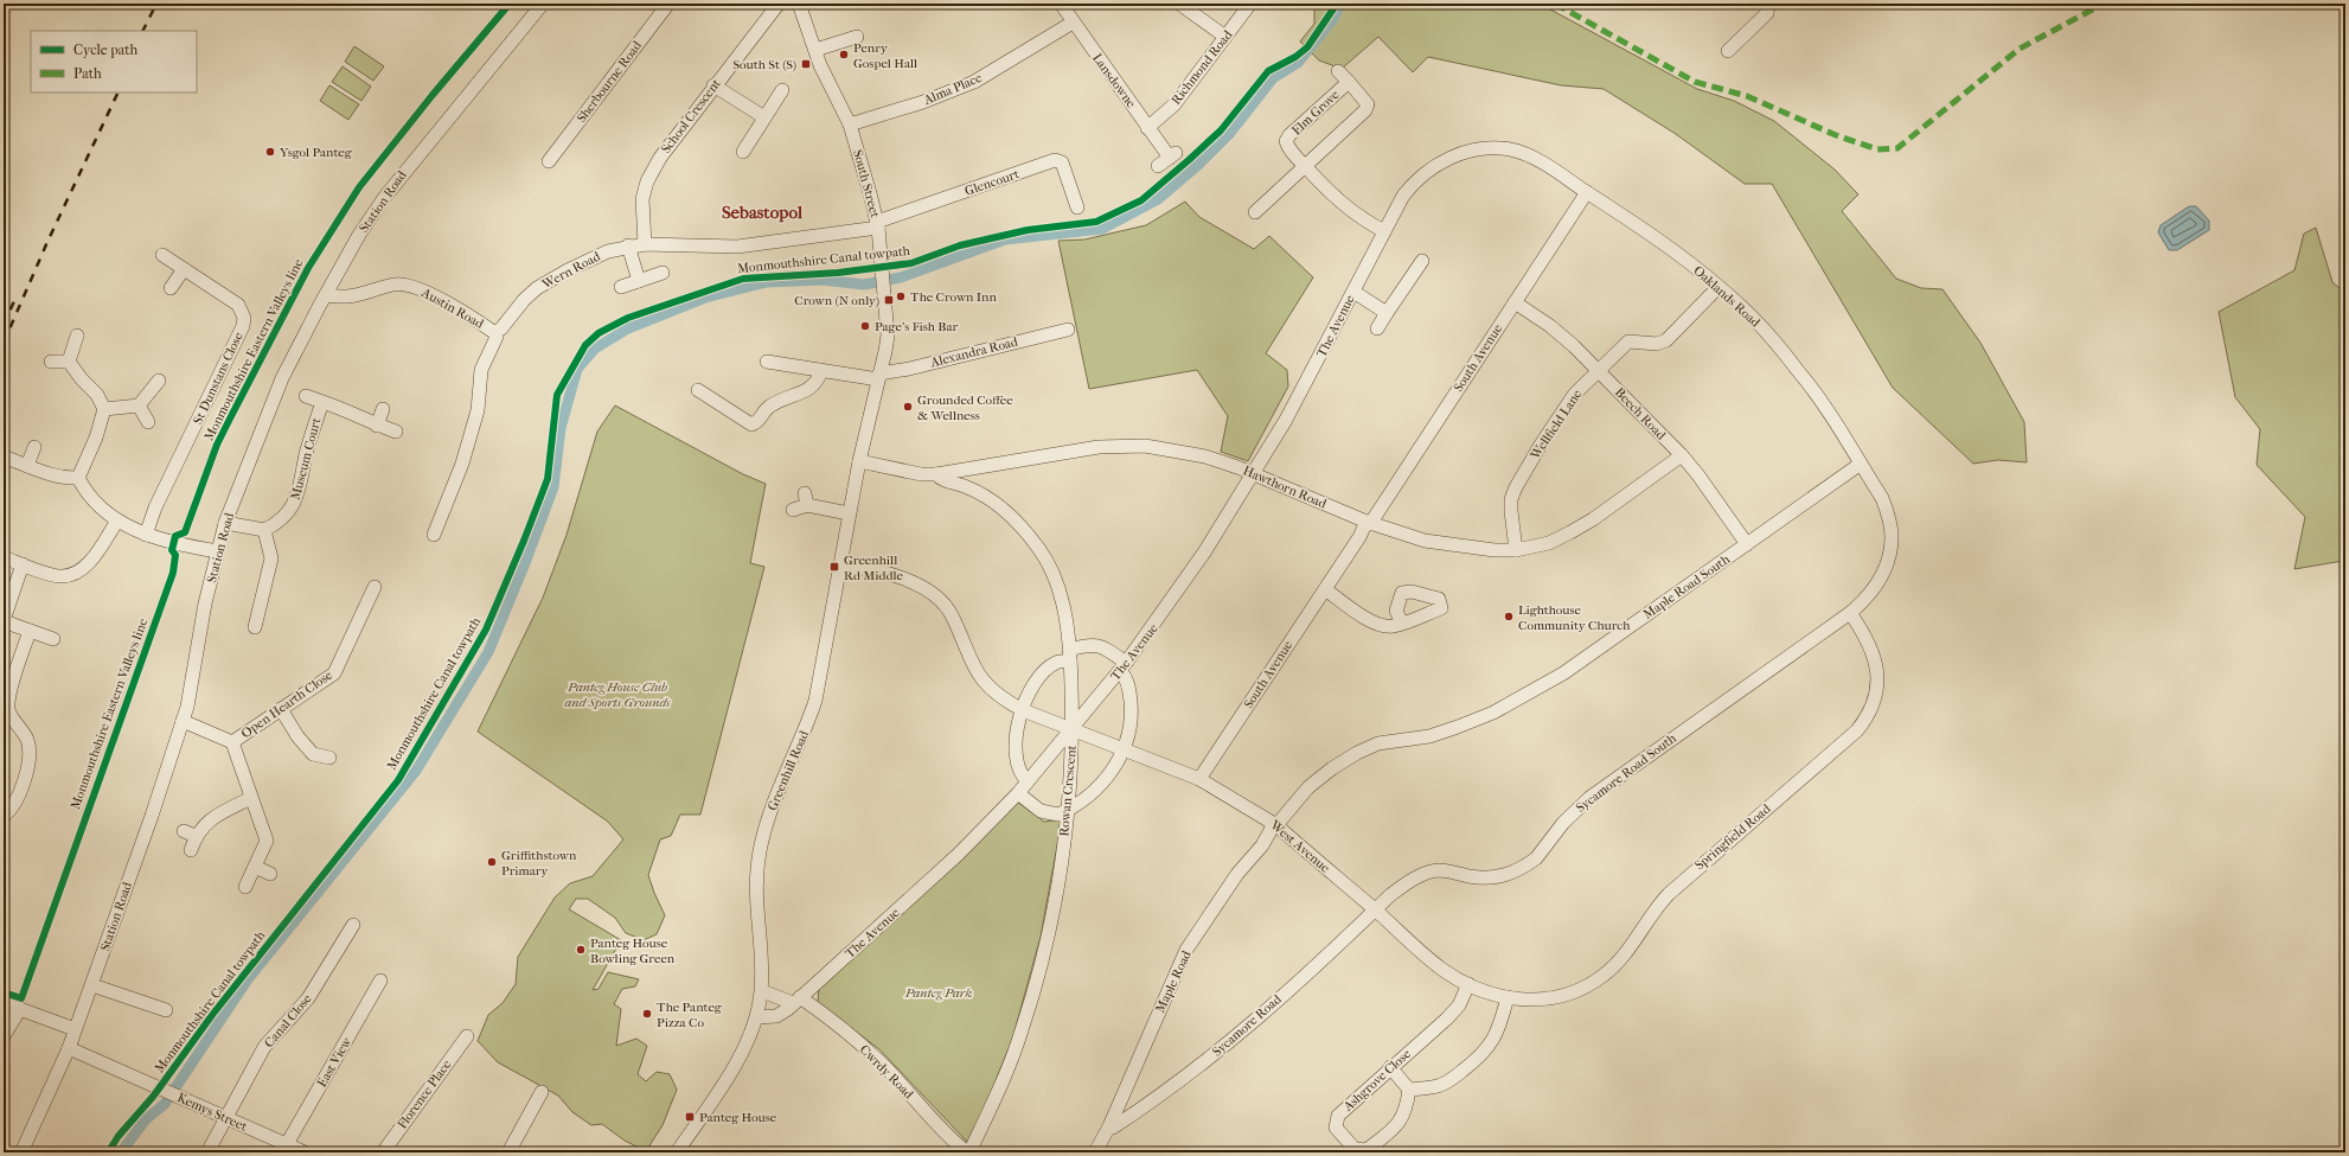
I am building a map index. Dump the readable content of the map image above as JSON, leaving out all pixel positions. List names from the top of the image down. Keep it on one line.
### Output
{"streets":{"street":["Richmond Road","Lansdowne","Sherbourne Road","Alma Place","Elm Grove","School Crescent","Glencourt","South Street","Station Road","Wern Road","Oaklands Road","Austin Road","The Avenue","Alexandra Road","South Avenue","St Dunstans Close","Beech Road","Wellfield Lane","Museum Court","Hawthorn Road","Maple Road South","Open Hearth Close","Greenhill Road","Sycamore Road South","Rowan Crescent","Springfield Road","West Avenue","Maple Road","Canal Close","Sycamore Road","East View","Cwrdy Road","Ashgrove Close","Florence Place","Kemys Street"],"cycle path":["Monmouthshire Canal towpath","Monmouthshire Eastern Valleys line"]},"crossings":[["Richmond Road","Lansdowne"],["Lansdowne","Alma Place"],["Alma Place","South Street"],["Elm Grove","The Avenue"],["School Crescent","Wern Road"],["Glencourt","South Street"],["Glencourt","Wern Road"],["South Street","Wern Road"],["South Street","Alexandra Road"],["South Street","Greenhill Road"],["Station Road","Austin Road"],["Station Road","Open Hearth Close"],["Station Road","Kemys Street"],["Wern Road","Austin Road"],["Oaklands Road","The Avenue"],["Oaklands Road","South Avenue"],["Oaklands Road","Wellfield Lane"],["Oaklands Road","Maple Road South"],["Oaklands Road","Sycamore Road South"],["Oaklands Road","Springfield Road"],["The Avenue","Hawthorn Road"],["The Avenue","Greenhill Road"],["The Avenue","Rowan Crescent"],["The Avenue","West Avenue"],["The Avenue","Cwrdy Road"],["Alexandra Road","Greenhill Road"],["South Avenue","Beech Road"],["South Avenue","Hawthorn Road"],["South Avenue","West Avenue"],["Beech Road","Wellfield Lane"],["Beech Road","Hawthorn Road"],["Beech Road","Maple Road South"],["Wellfield Lane","Hawthorn Road"],["Hawthorn Road","Greenhill Road"],["Hawthorn Road","Rowan Crescent"],["Maple Road South","West Avenue"],["Maple Road South","Maple Road"],["Greenhill Road","West Avenue"],["Greenhill Road","Cwrdy Road"],["Sycamore Road South","Springfield Road"],["Sycamore Road South","West Avenue"],["Sycamore Road South","Sycamore Road"],["Rowan Crescent","West Avenue"],["Rowan Crescent","Cwrdy Road"],["Springfield Road","West Avenue"],["West Avenue","Maple Road"],["West Avenue","Sycamore Road"],["West Avenue","Ashgrove Close"],["Maple Road","Sycamore Road"],["Canal Close","Kemys Street"],["East View","Kemys Street"]],"districts":["Sebastopol"],"parks":["Panteg House Club and Sports Grounds","Panteg Park"],"places":{"other":["Penry Gospel Hall","Ysgol Panteg","The Crown Inn","Page's Fish Bar","Grounded Coffee & Wellness","Lighthouse Community Church","Griffithstown Primary","Panteg House Bowling Green","The Panteg Pizza Co"],"transit":["South St (S)","Crown (N only)","Greenhill Rd Middle","Panteg House"]},"legend":["Cycle path","Path"]}
